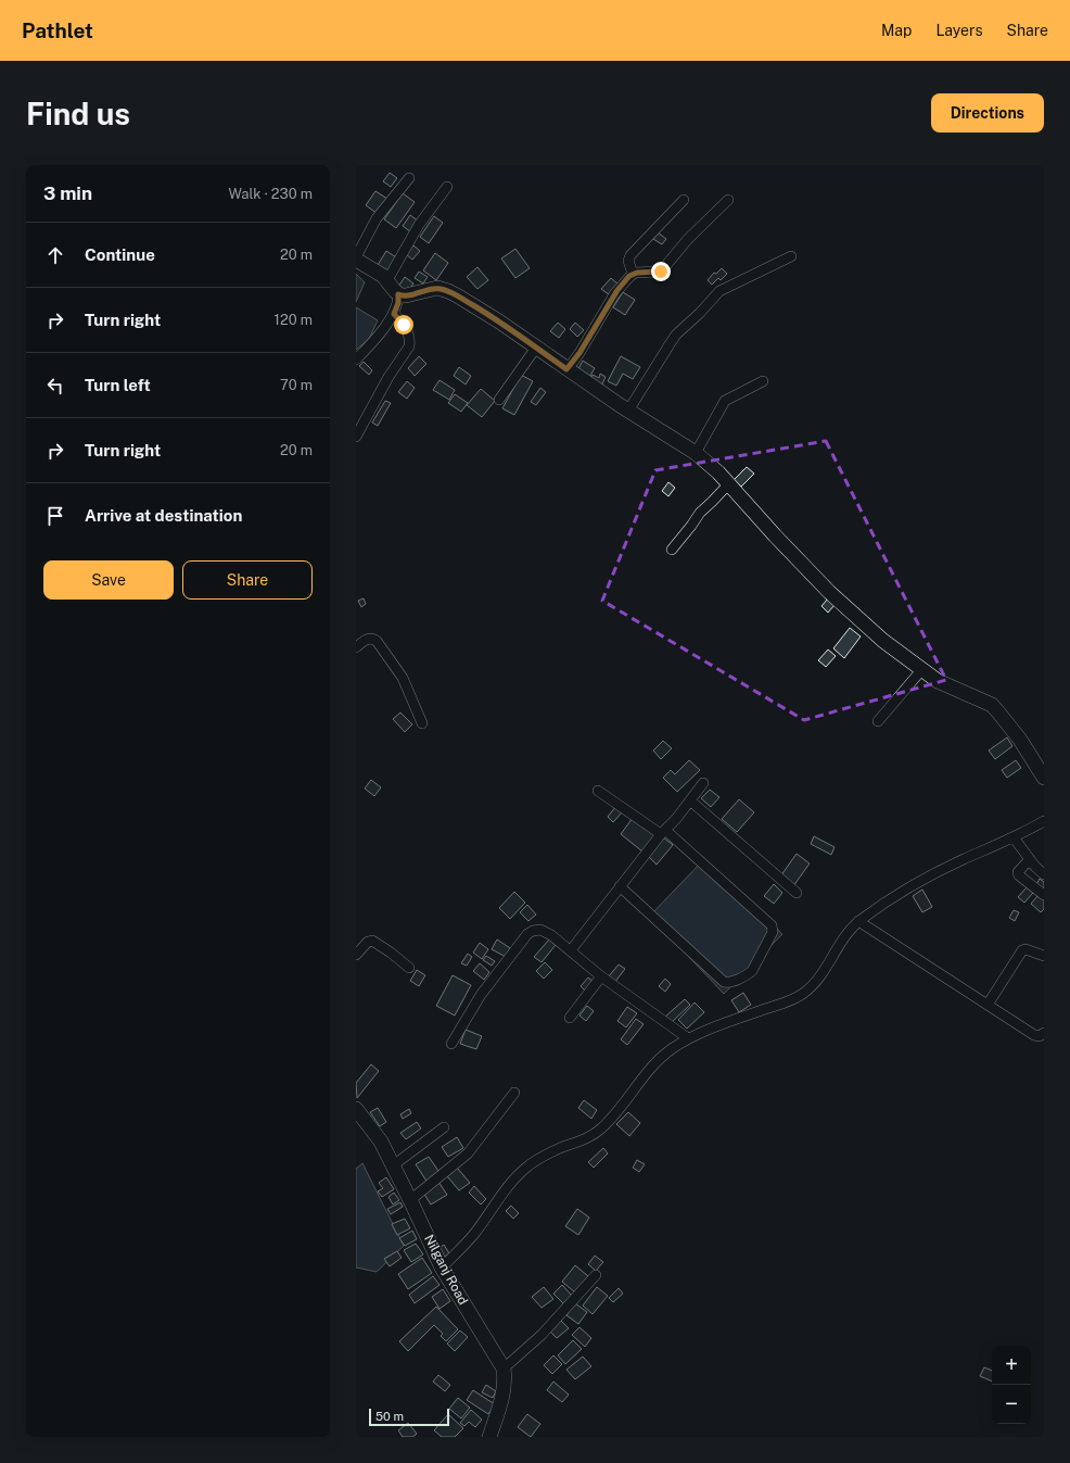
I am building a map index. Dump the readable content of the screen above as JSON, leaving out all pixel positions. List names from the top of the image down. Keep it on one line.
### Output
{"streets":{"street":["Nilganj Road"]},"scale_bar":"50 m","page":{"header":"Pathlet","nav":["Map","Layers","Share"],"buttons":["Directions",["Save","Share"]],"title":"Find us","heading":["3 min","Walk · 230 m"],"list":[["Continue","20 m"],["Turn right","120 m"],["Turn left","70 m"],["Turn right","20 m"],"Arrive at destination"],"map_buttons":["+","−"],"scale":"50 m"}}
